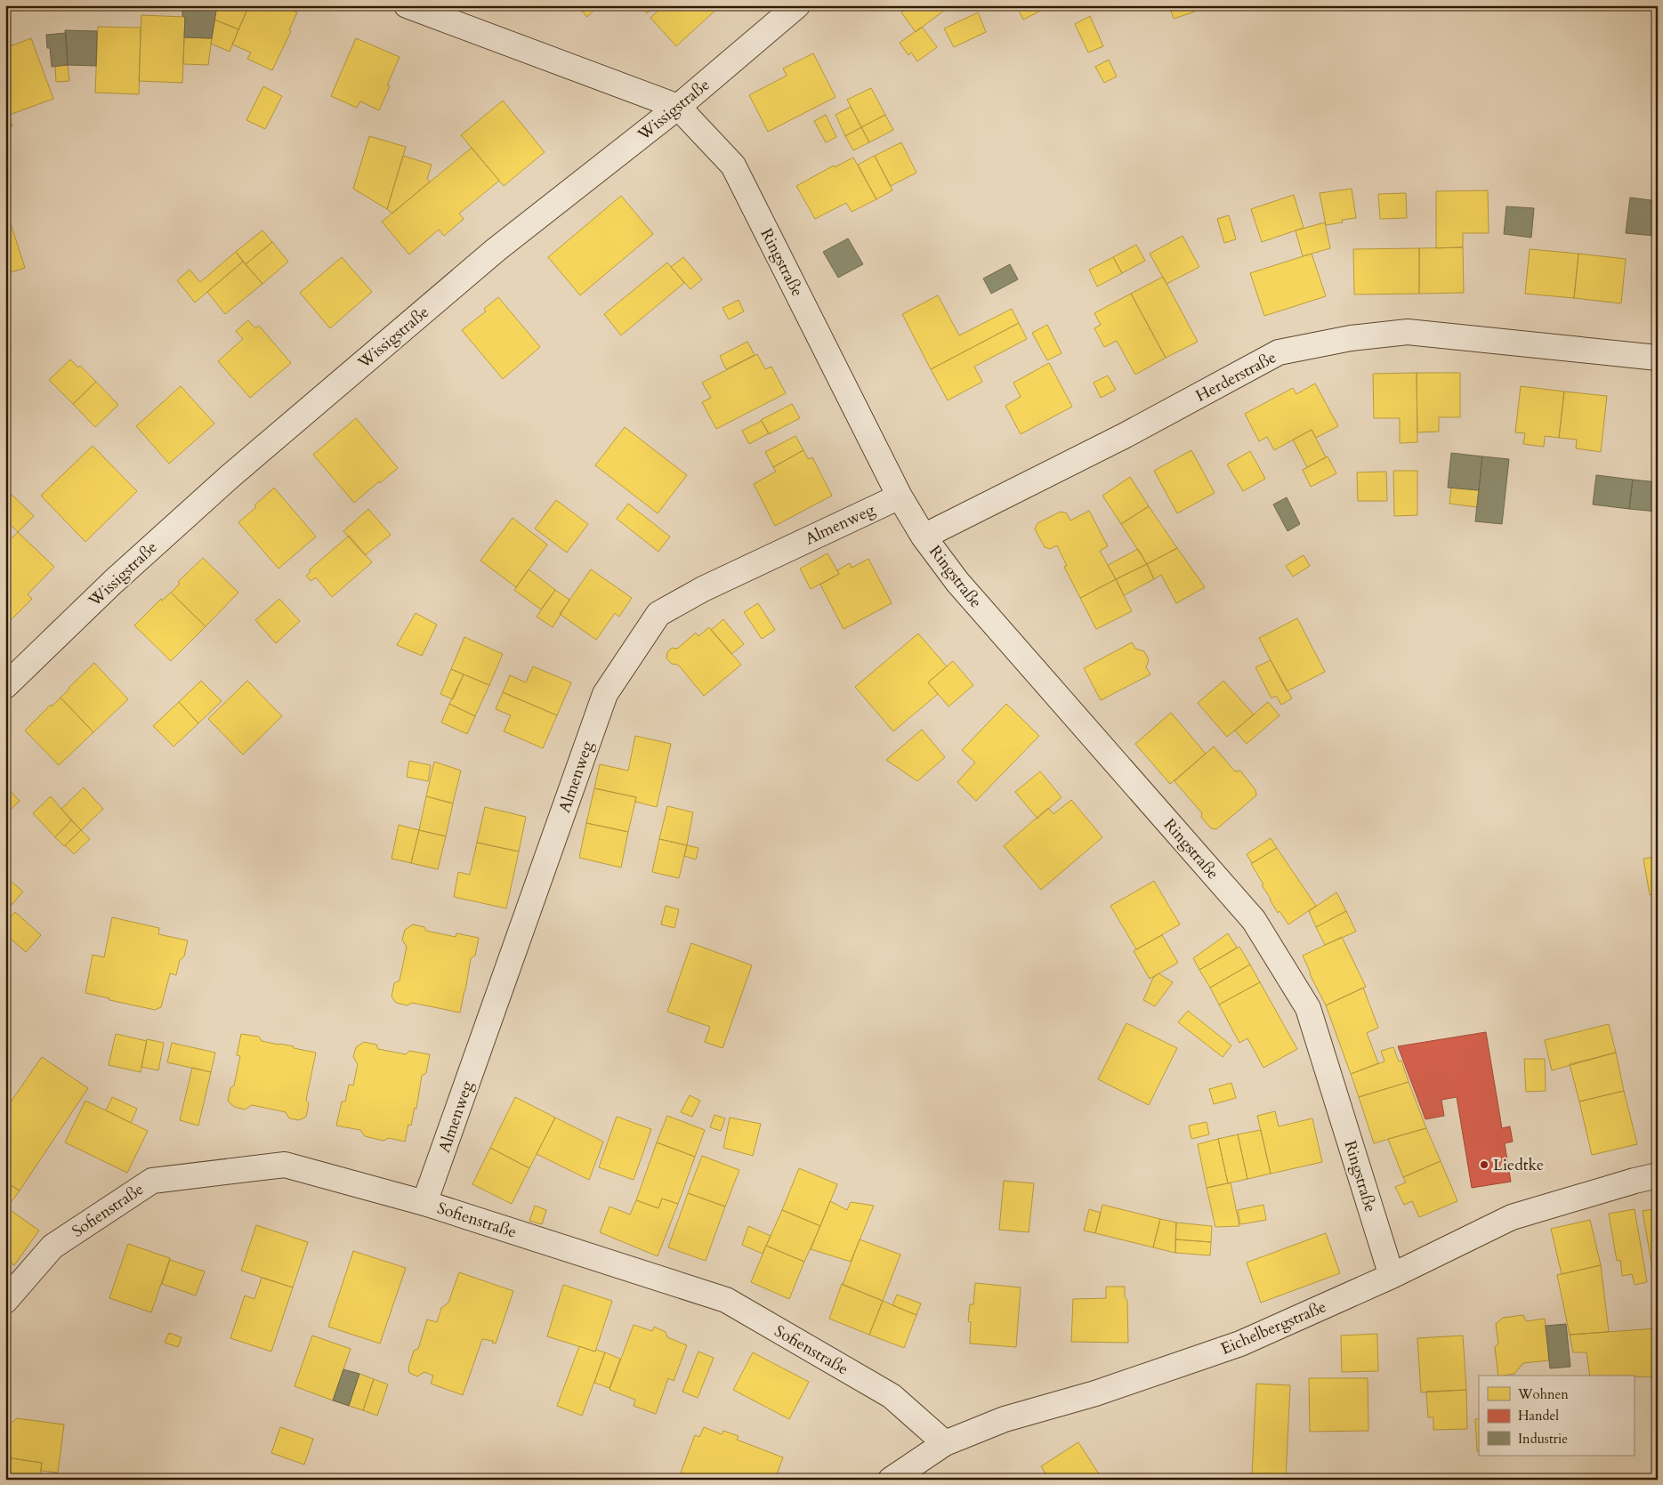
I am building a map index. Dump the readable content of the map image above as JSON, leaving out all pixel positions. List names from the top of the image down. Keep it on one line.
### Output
{"streets":{"street":["Wissigstraße","Ringstraße","Herderstraße","Almenweg","Sofienstraße","Eichelbergstraße"]},"crossings":[["Wissigstraße","Ringstraße"],["Ringstraße","Herderstraße"],["Ringstraße","Almenweg"],["Ringstraße","Eichelbergstraße"],["Almenweg","Sofienstraße"],["Sofienstraße","Eichelbergstraße"]],"places":["Liedtke"],"legend":["Wohnen","Handel","Industrie"]}
